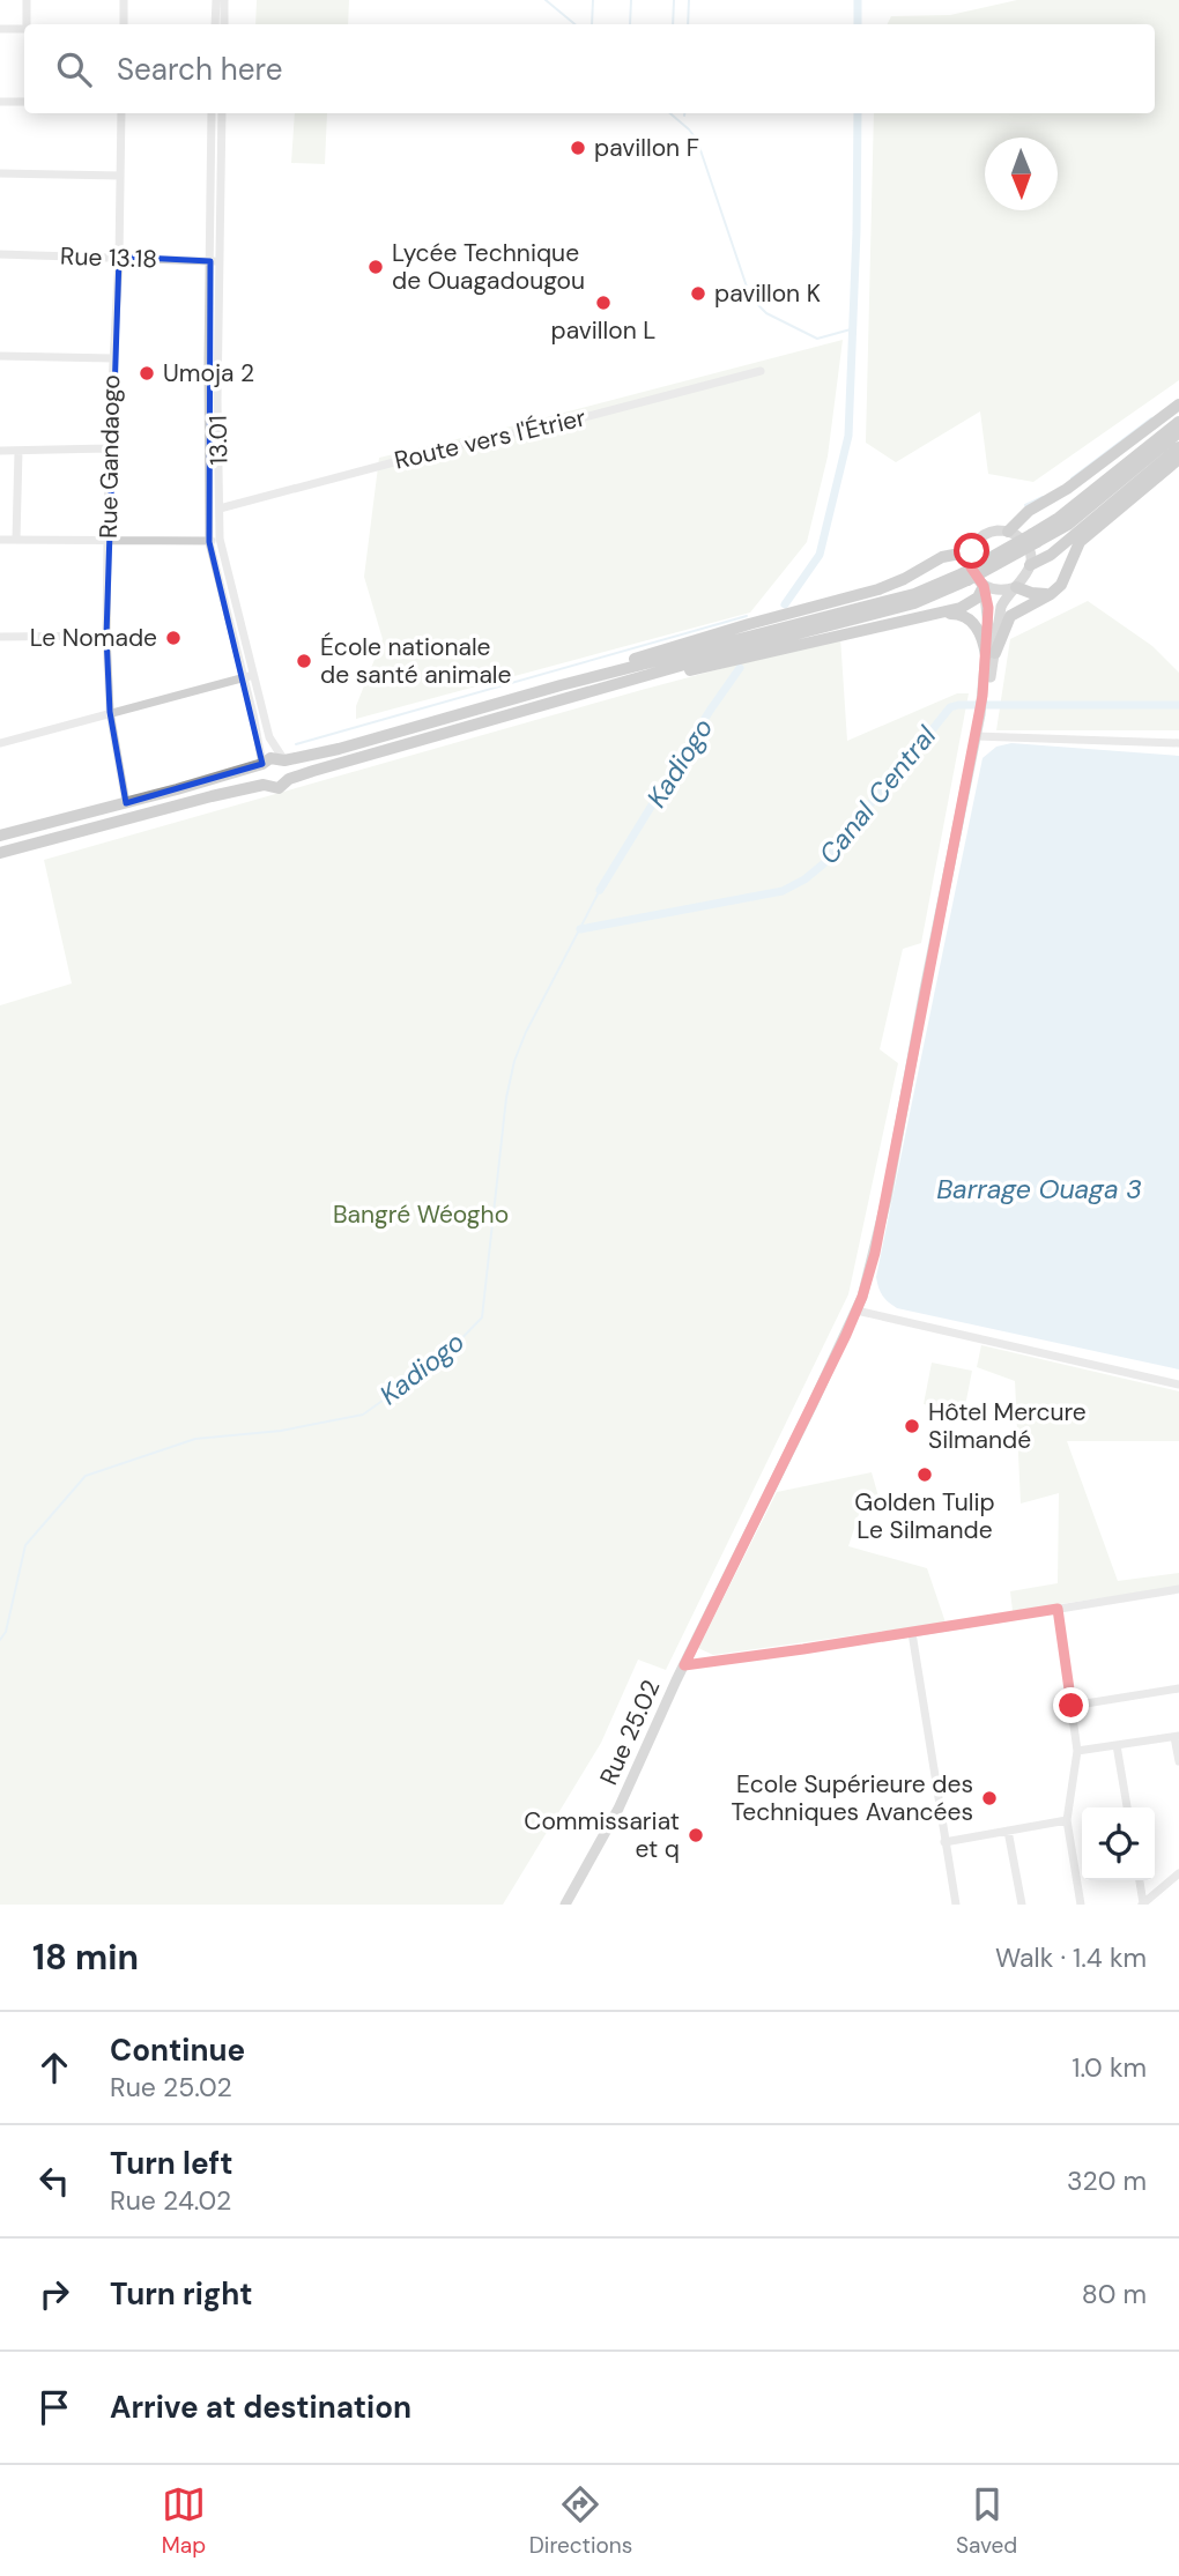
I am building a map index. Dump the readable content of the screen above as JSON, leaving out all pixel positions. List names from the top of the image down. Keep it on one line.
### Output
{"streets":{"main road":["Rue 25.02"],"street":["Rue 13.18","Route vers l'Étrier","13.01","Rue Gandaogo"]},"crossings":[["Rue 13.18","13.01"],["Rue 13.18","Rue Gandaogo"],["Route vers l'Étrier","13.01"]],"water":["Kadiogo","Canal Central","Barrage Ouaga 3"],"parks":["Bangré Wéogho"],"places":["pavillon F","Lycée Technique de Ouagadougou","pavillon K","pavillon L","Umoja 2","Le Nomade","École nationale de santé animale","Hôtel Mercure Silmandé","Golden Tulip Le Silmande","Ecole Supérieure des Techniques Avancées","Commissariat et q"],"north":"bottom","page":{"search":"Search here","heading":["18 min","Walk · 1.4 km"],"list":[["Continue","Rue 25.02","1.0 km"],["Turn left","Rue 24.02","320 m"],["Turn right","80 m"],"Arrive at destination"],"nav":["Map","Directions","Saved"]}}
